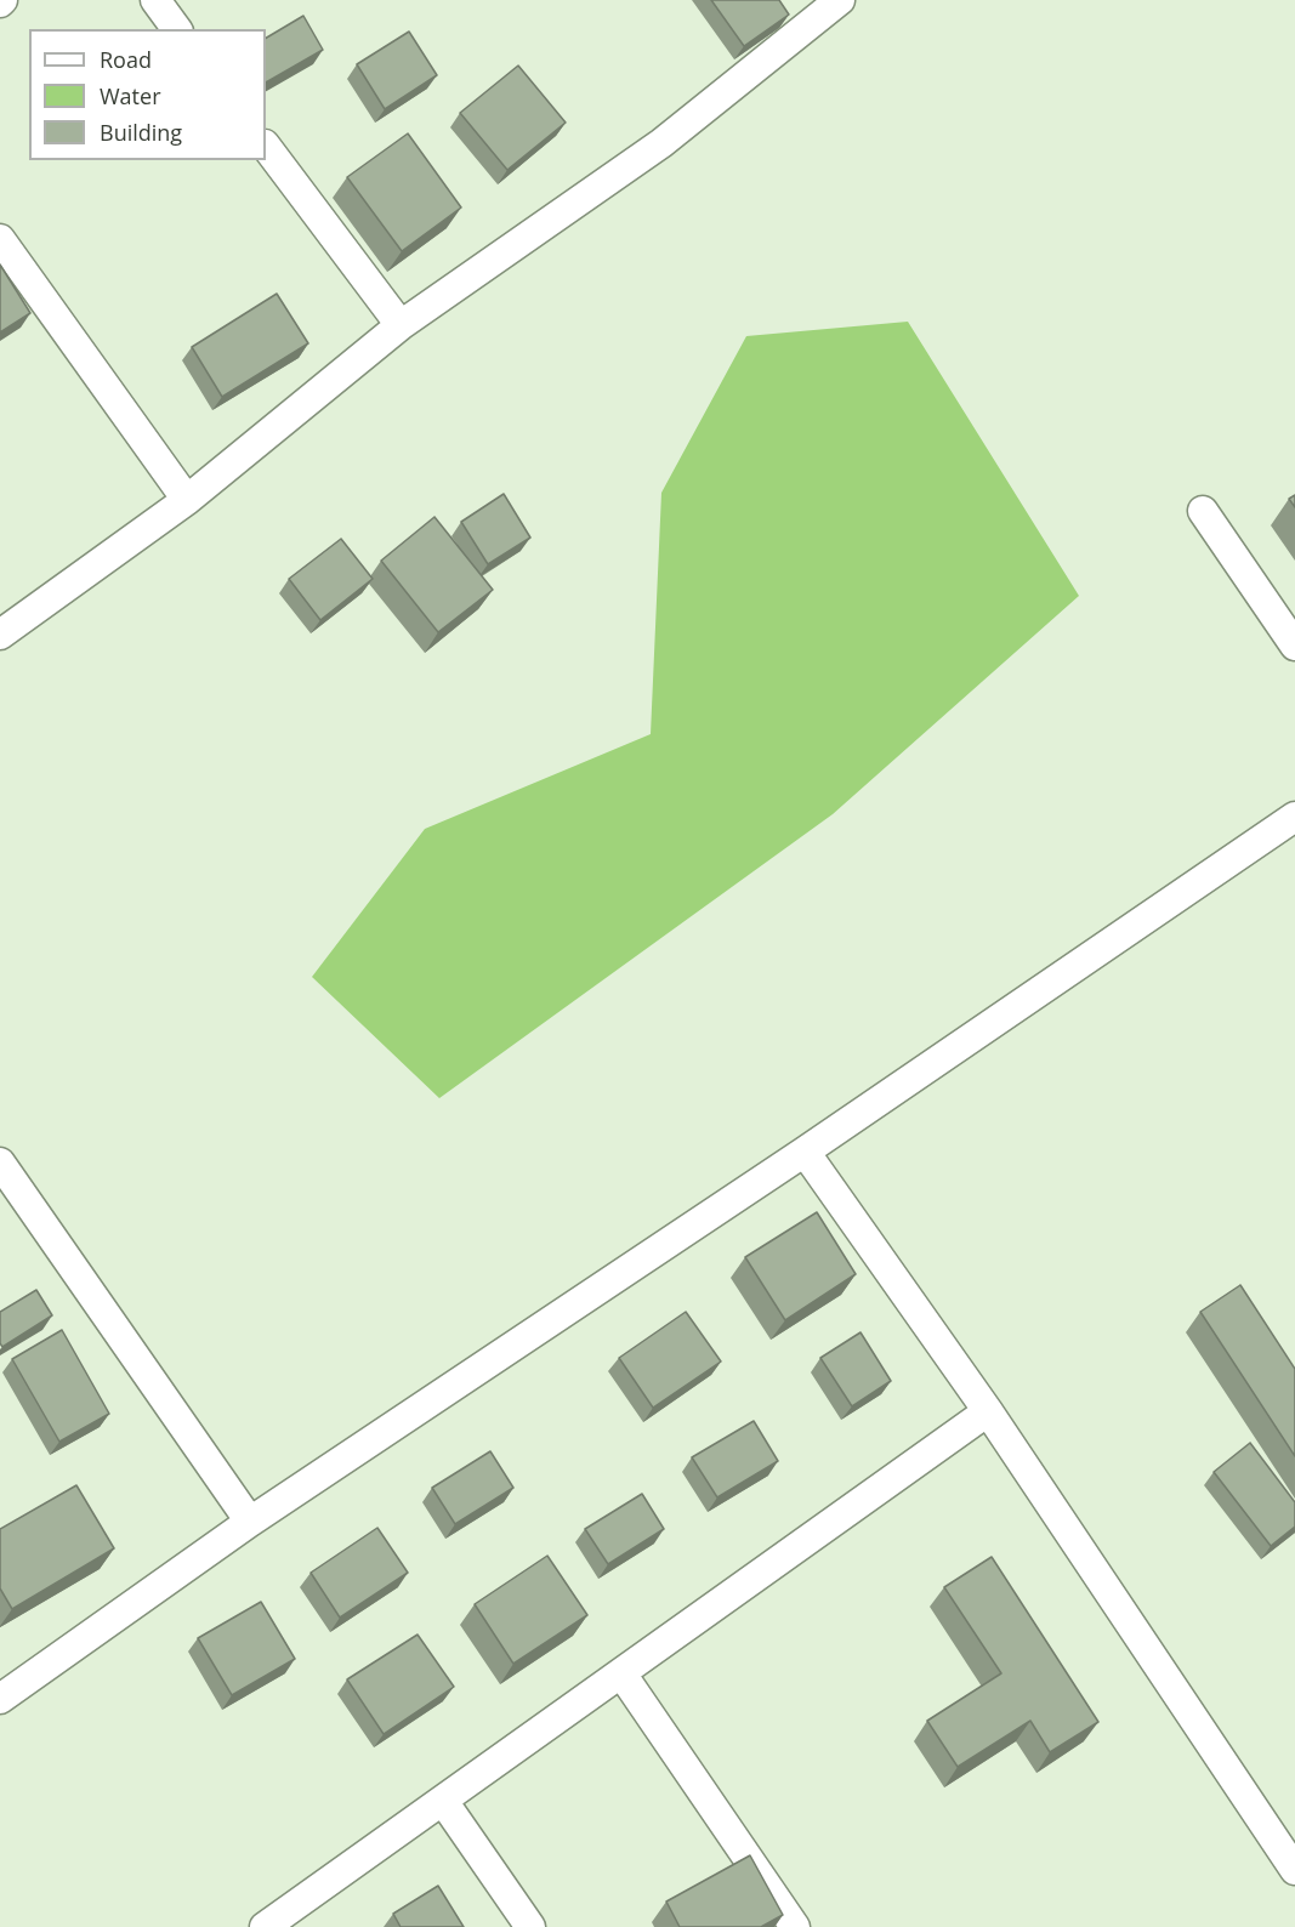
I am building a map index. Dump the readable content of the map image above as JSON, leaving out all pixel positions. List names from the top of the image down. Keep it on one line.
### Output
{"legend":["Road","Water","Building"]}
